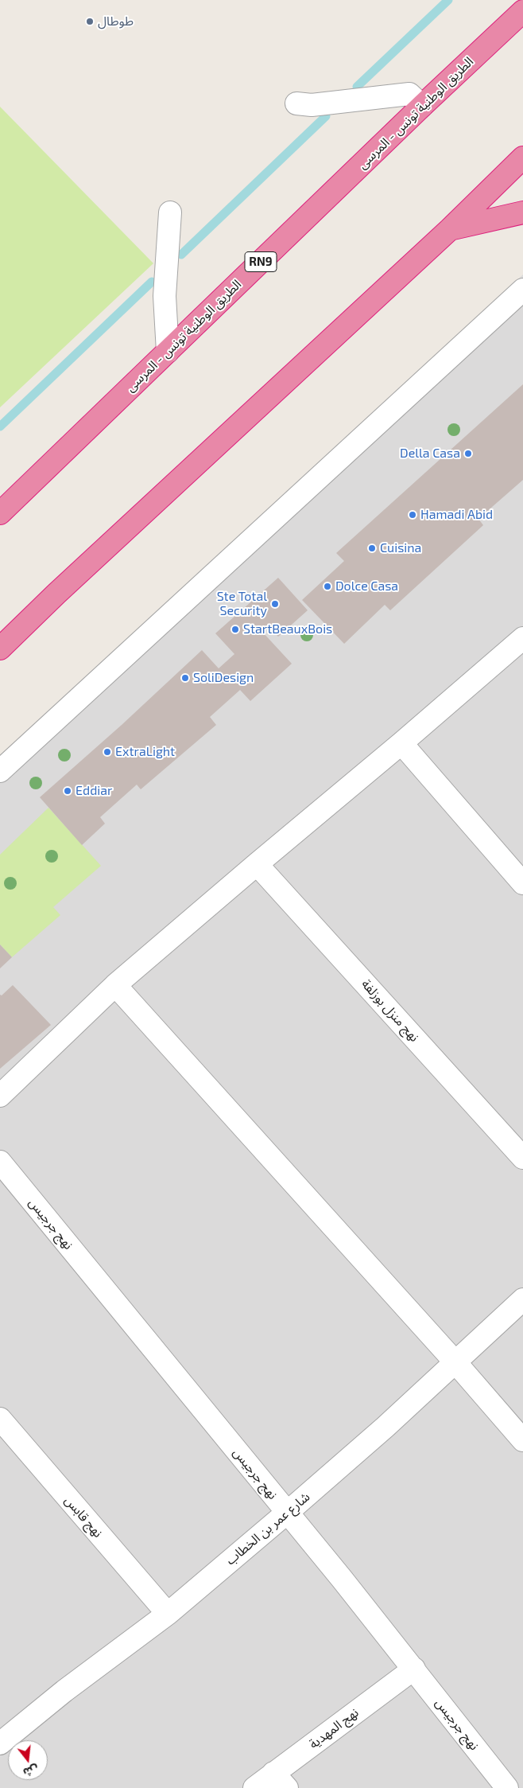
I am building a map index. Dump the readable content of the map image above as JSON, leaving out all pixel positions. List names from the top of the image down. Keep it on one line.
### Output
{"streets":{"highway":["الطريق الوطنية تونس - المرسى","RN9"],"street":["نهج منزل بوزلفة","نهج جرجيس","نهج قابس","شارع عمر بن الخطاب","نهج المهدية"]},"crossings":[["نهج جرجيس","شارع عمر بن الخطاب"],["نهج جرجيس","نهج المهدية"],["نهج قابس","شارع عمر بن الخطاب"]],"places":["طوطال","Della Casa","Hamadi Abid","Cuisina","Dolce Casa","Ste Total Security","StartBeauxBois","SoliDesign","ExtraLight","Eddiar"],"north":"bottom"}
